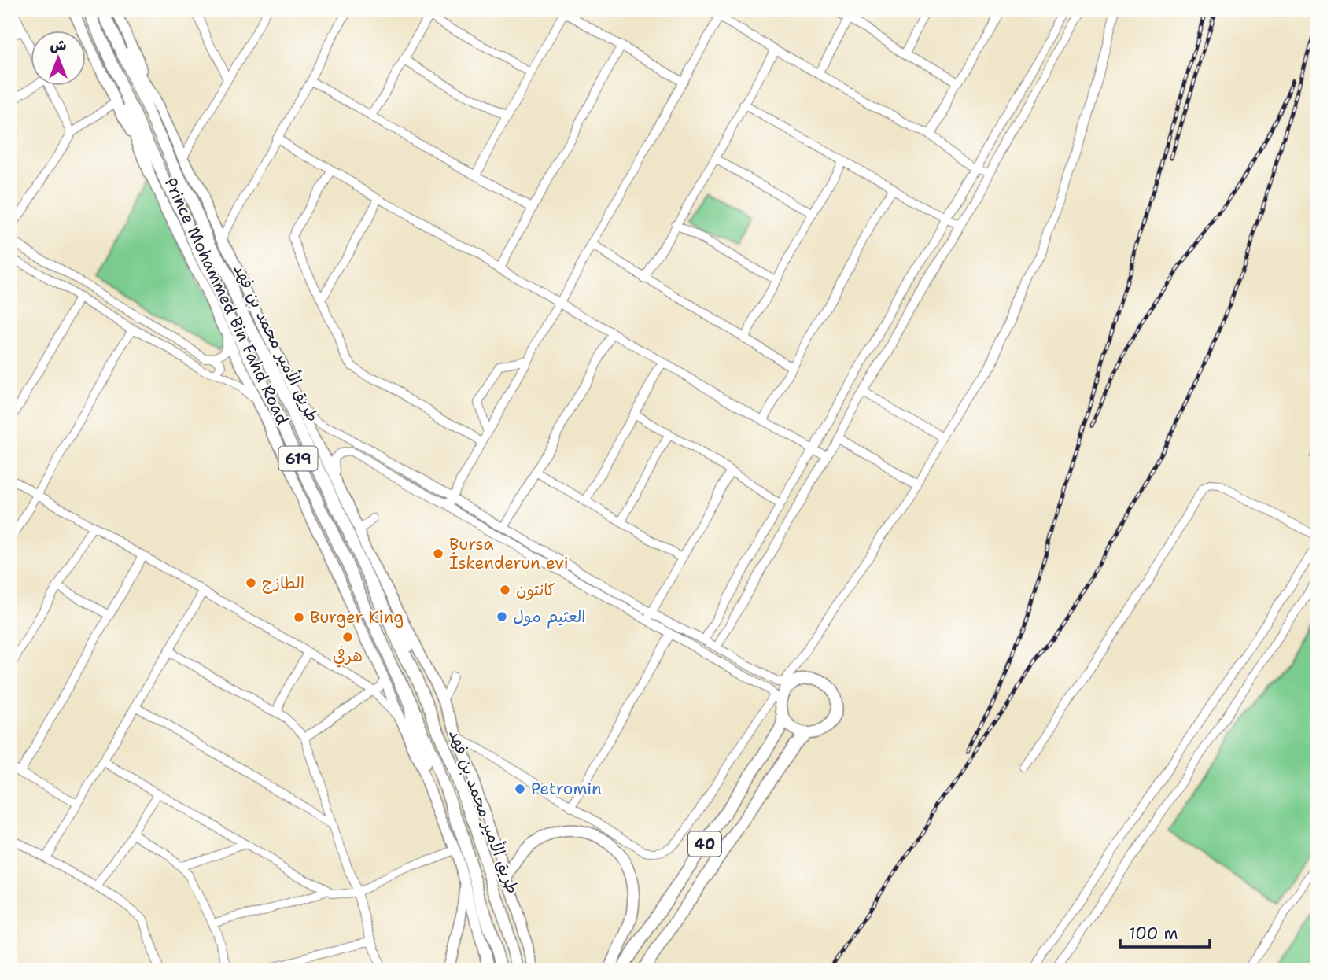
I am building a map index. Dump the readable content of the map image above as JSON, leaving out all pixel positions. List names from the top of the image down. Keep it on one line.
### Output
{"streets":{"highway":["طريق الأمير محمد بن فهد","619","40"],"main road":["Prince Mohammed Bin Fahd Road"]},"places":["Bursa İskenderun evi","الطازج","كانتون","العثيم مول","Burger King","هرفي","Petromin"],"scale_bar":"100 m","north":"top"}
